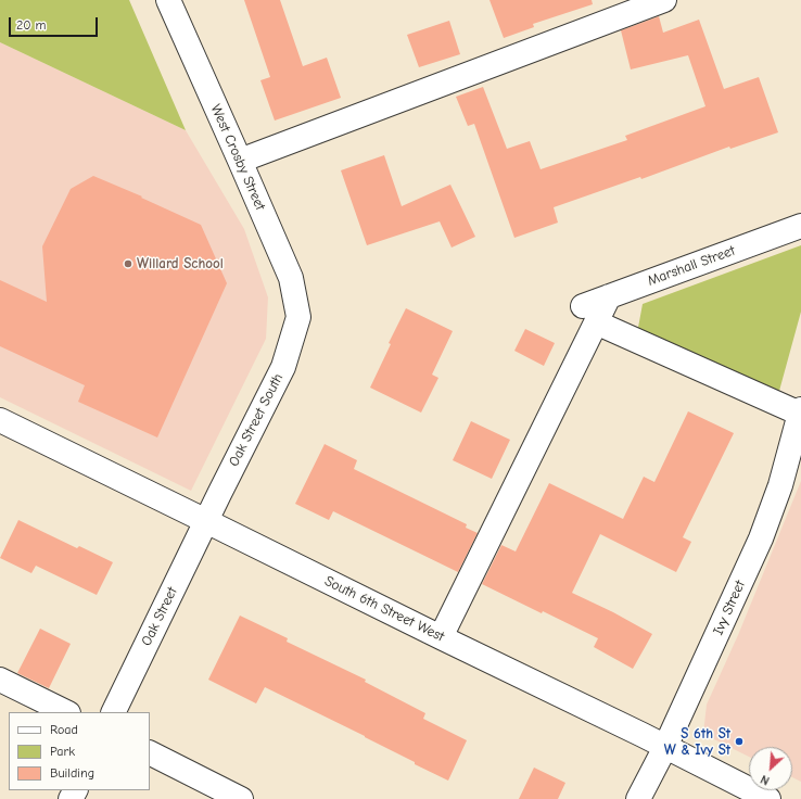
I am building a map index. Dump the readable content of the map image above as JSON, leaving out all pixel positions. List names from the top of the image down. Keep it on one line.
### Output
{"streets":{"street":["West Crosby Street","Marshall Street","Oak Street South","Ivy Street","South 6th Street West","Oak Street"]},"crossings":[["West Crosby Street","Oak Street South"],["Oak Street South","South 6th Street West"],["Oak Street South","Oak Street"],["Ivy Street","South 6th Street West"],["South 6th Street West","Oak Street"]],"places":["Willard School","S 6th St W & Ivy St"],"legend":["Road","Park","Building"],"scale_bar":"20 m","north":"bottom left"}
